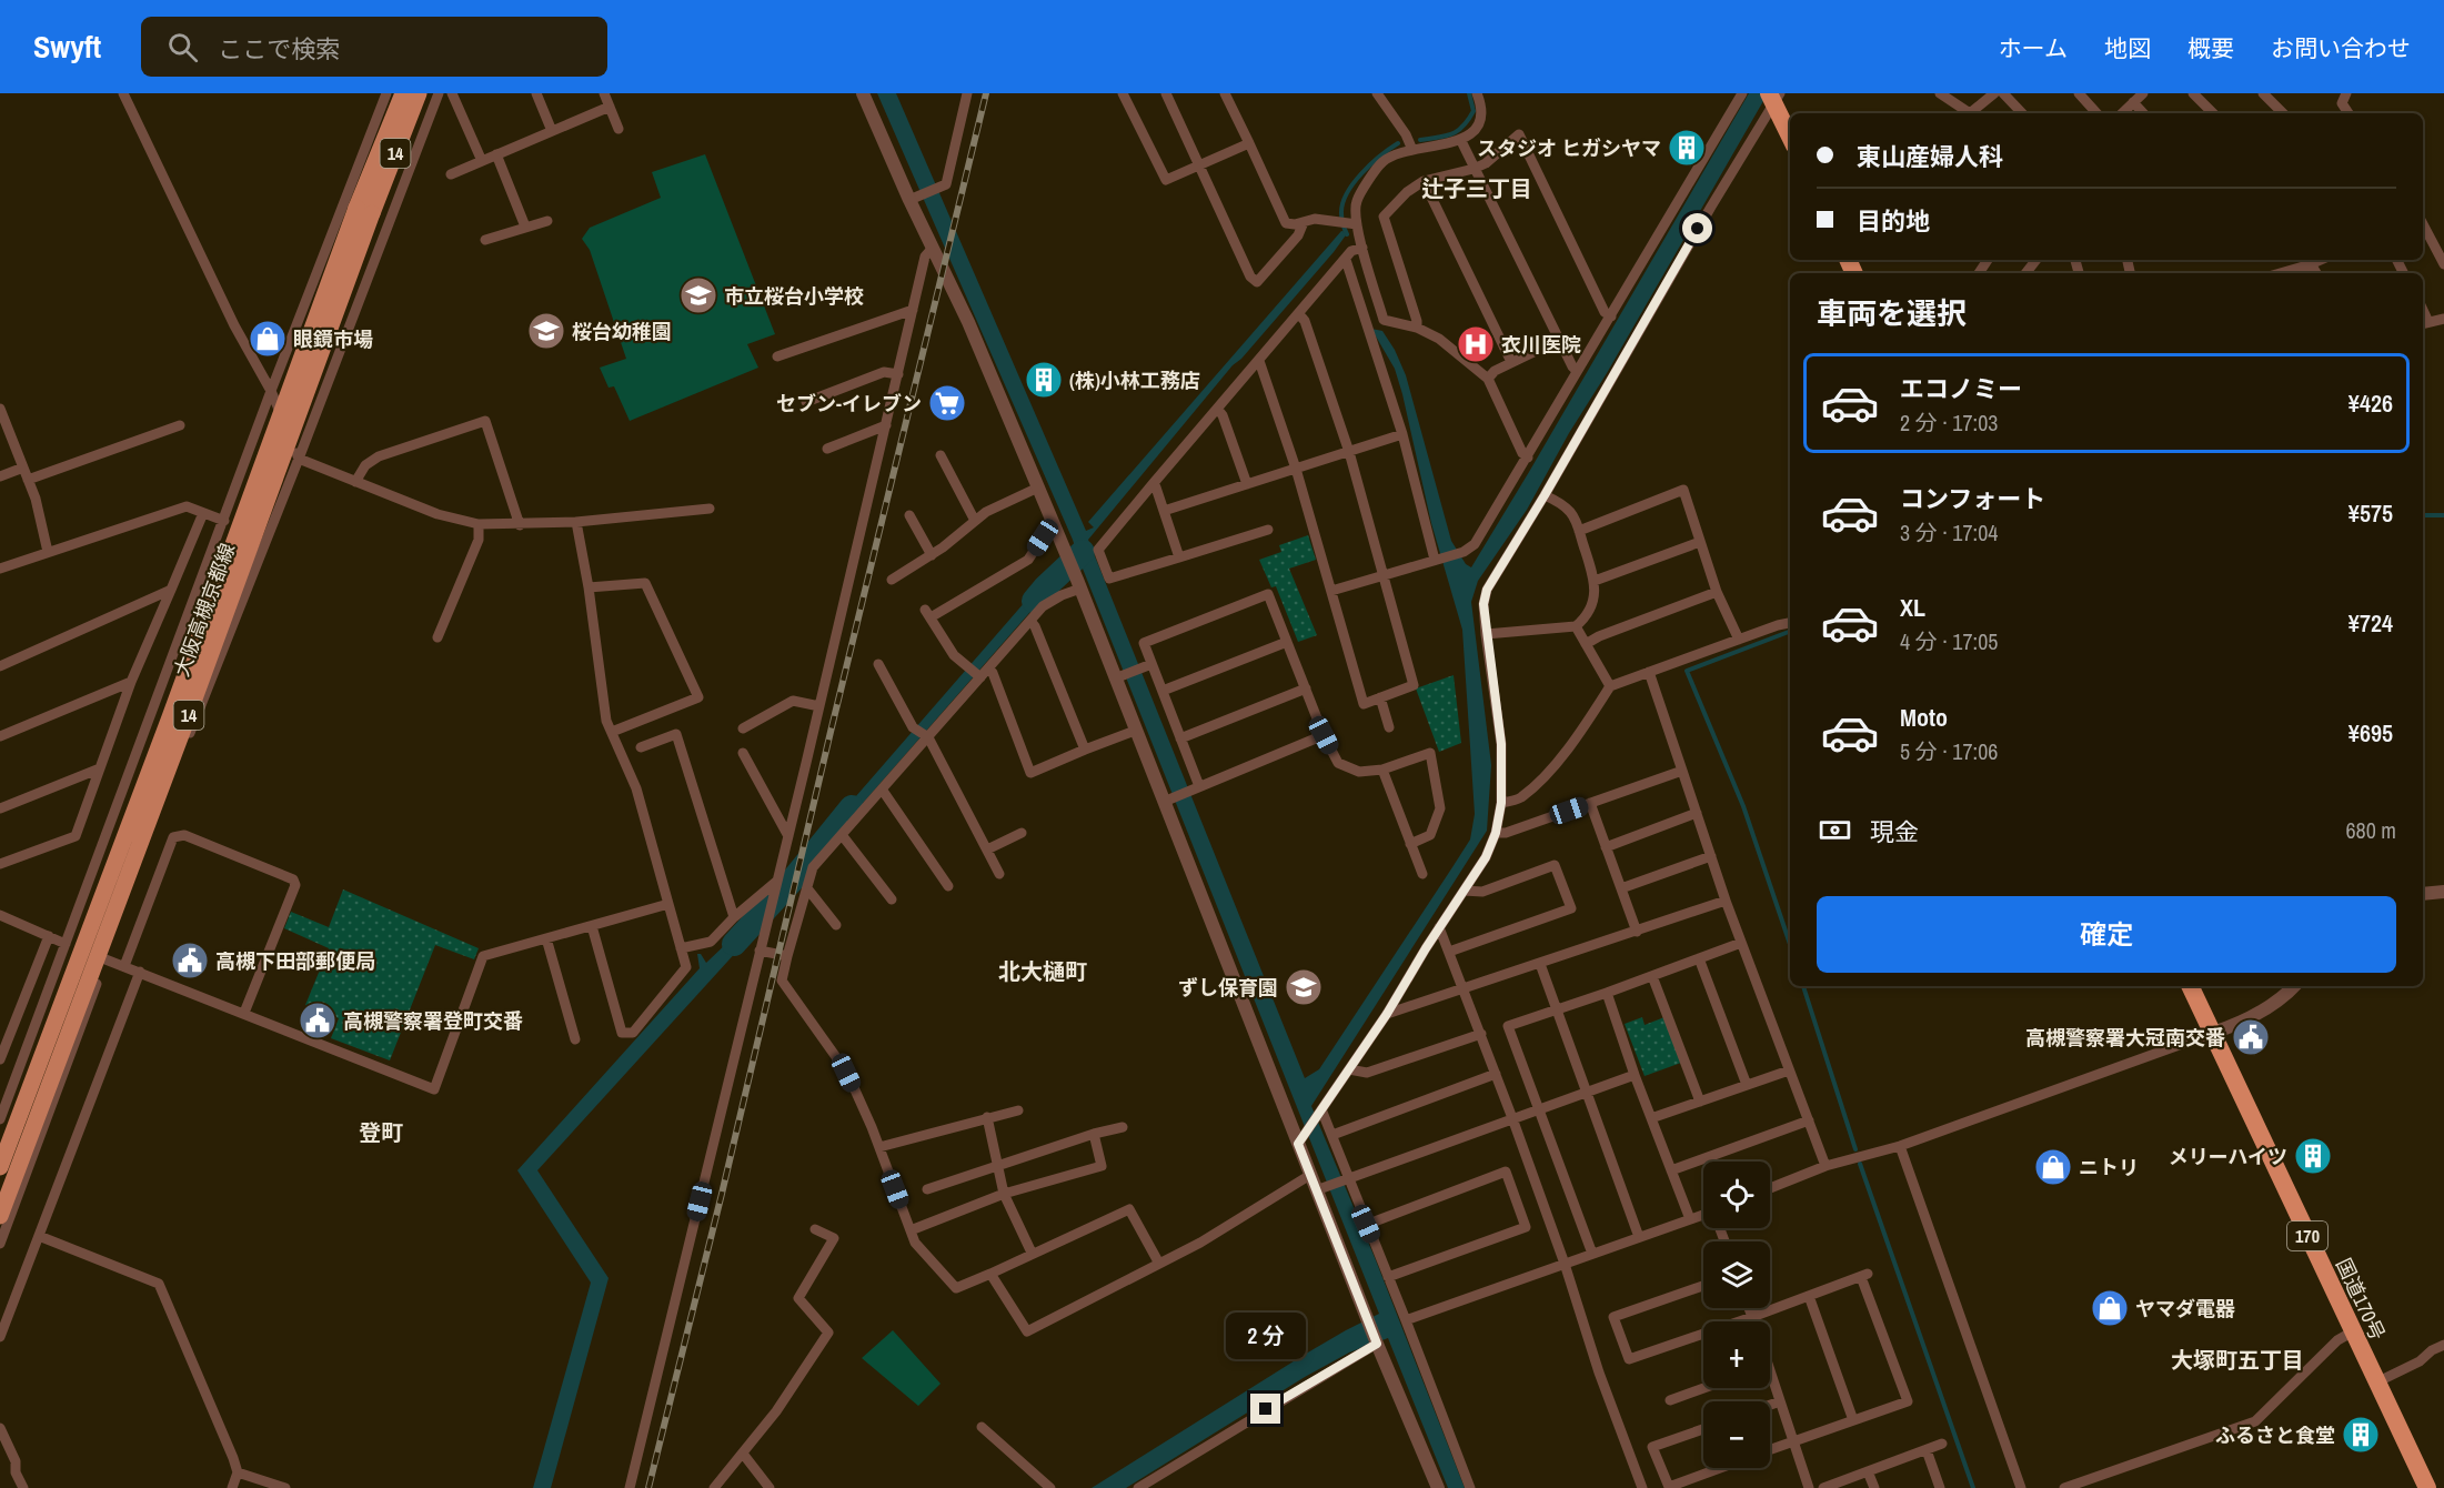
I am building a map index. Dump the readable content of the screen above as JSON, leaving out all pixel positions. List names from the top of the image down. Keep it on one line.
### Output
{"streets":{"highway":["170","国道170号"],"main road":["14","大阪高槻京都線"]},"districts":["辻子三丁目","北大樋町","登町","大塚町五丁目"],"places":{"building":["スタジオ ヒガシヤマ","(株)小林工務店","メリーハイツ","ふるさと食堂"],"school or university":["市立桜台小学校","桜台幼稚園","ずし保育園"],"shop":["眼鏡市場","ニトリ","ヤマダ電器"],"hospital":["衣川医院"],"supermarket":["セブン-イレブン"],"public building":["高槻下田部郵便局","高槻警察署登町交番","高槻警察署大冠南交番"]},"page":{"header":"Swyft","search":"ここで検索","nav":["ホーム","地図","概要","お問い合わせ"],"banner":["東山産婦人科","目的地"],"heading":"車両を選択","list":[{"name":"エコノミー","note":"2 分 · 17:03","value":"¥426"},{"name":"コンフォート","note":"3 分 · 17:04","value":"¥575"},{"name":"XL","note":"4 分 · 17:05","value":"¥724"},{"name":"Moto","note":"5 分 · 17:06","value":"¥695"}],"pay":["現金","680 m"],"buttons":"確定","map_buttons":["+","−"],"bubble":"2 分"}}
